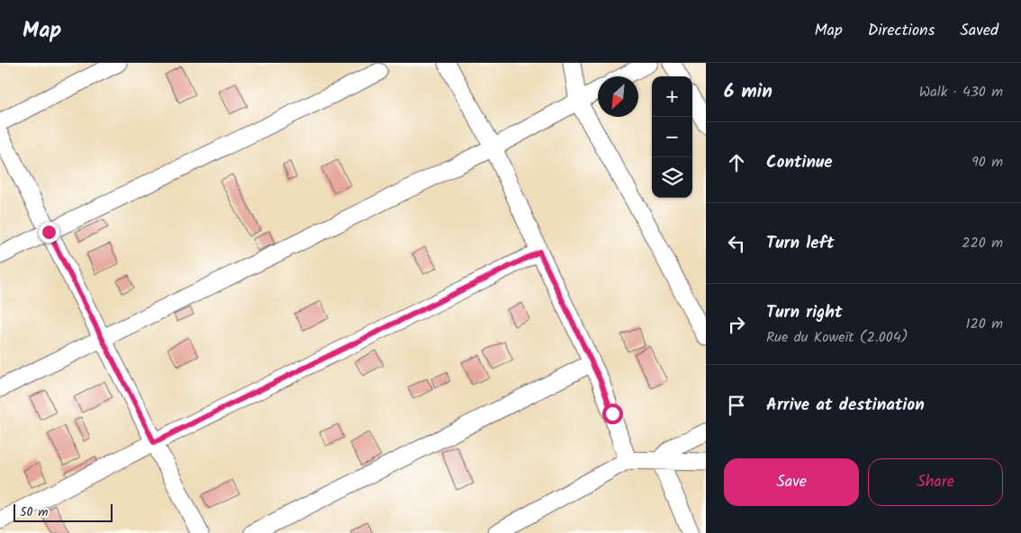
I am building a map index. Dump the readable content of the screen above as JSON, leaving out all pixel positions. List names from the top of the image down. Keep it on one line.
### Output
{"scale_bar":"50 m","north":"bottom left","page":{"header":"Map","nav":["Map","Directions","Saved"],"heading":["6 min","Walk · 430 m"],"map_buttons":["+","−"],"list":[["Continue","90 m"],["Turn left","220 m"],["Turn right","Rue du Koweït (2.004)","120 m"],"Arrive at destination"],"buttons":["Save","Share"],"scale":"50 m"}}
